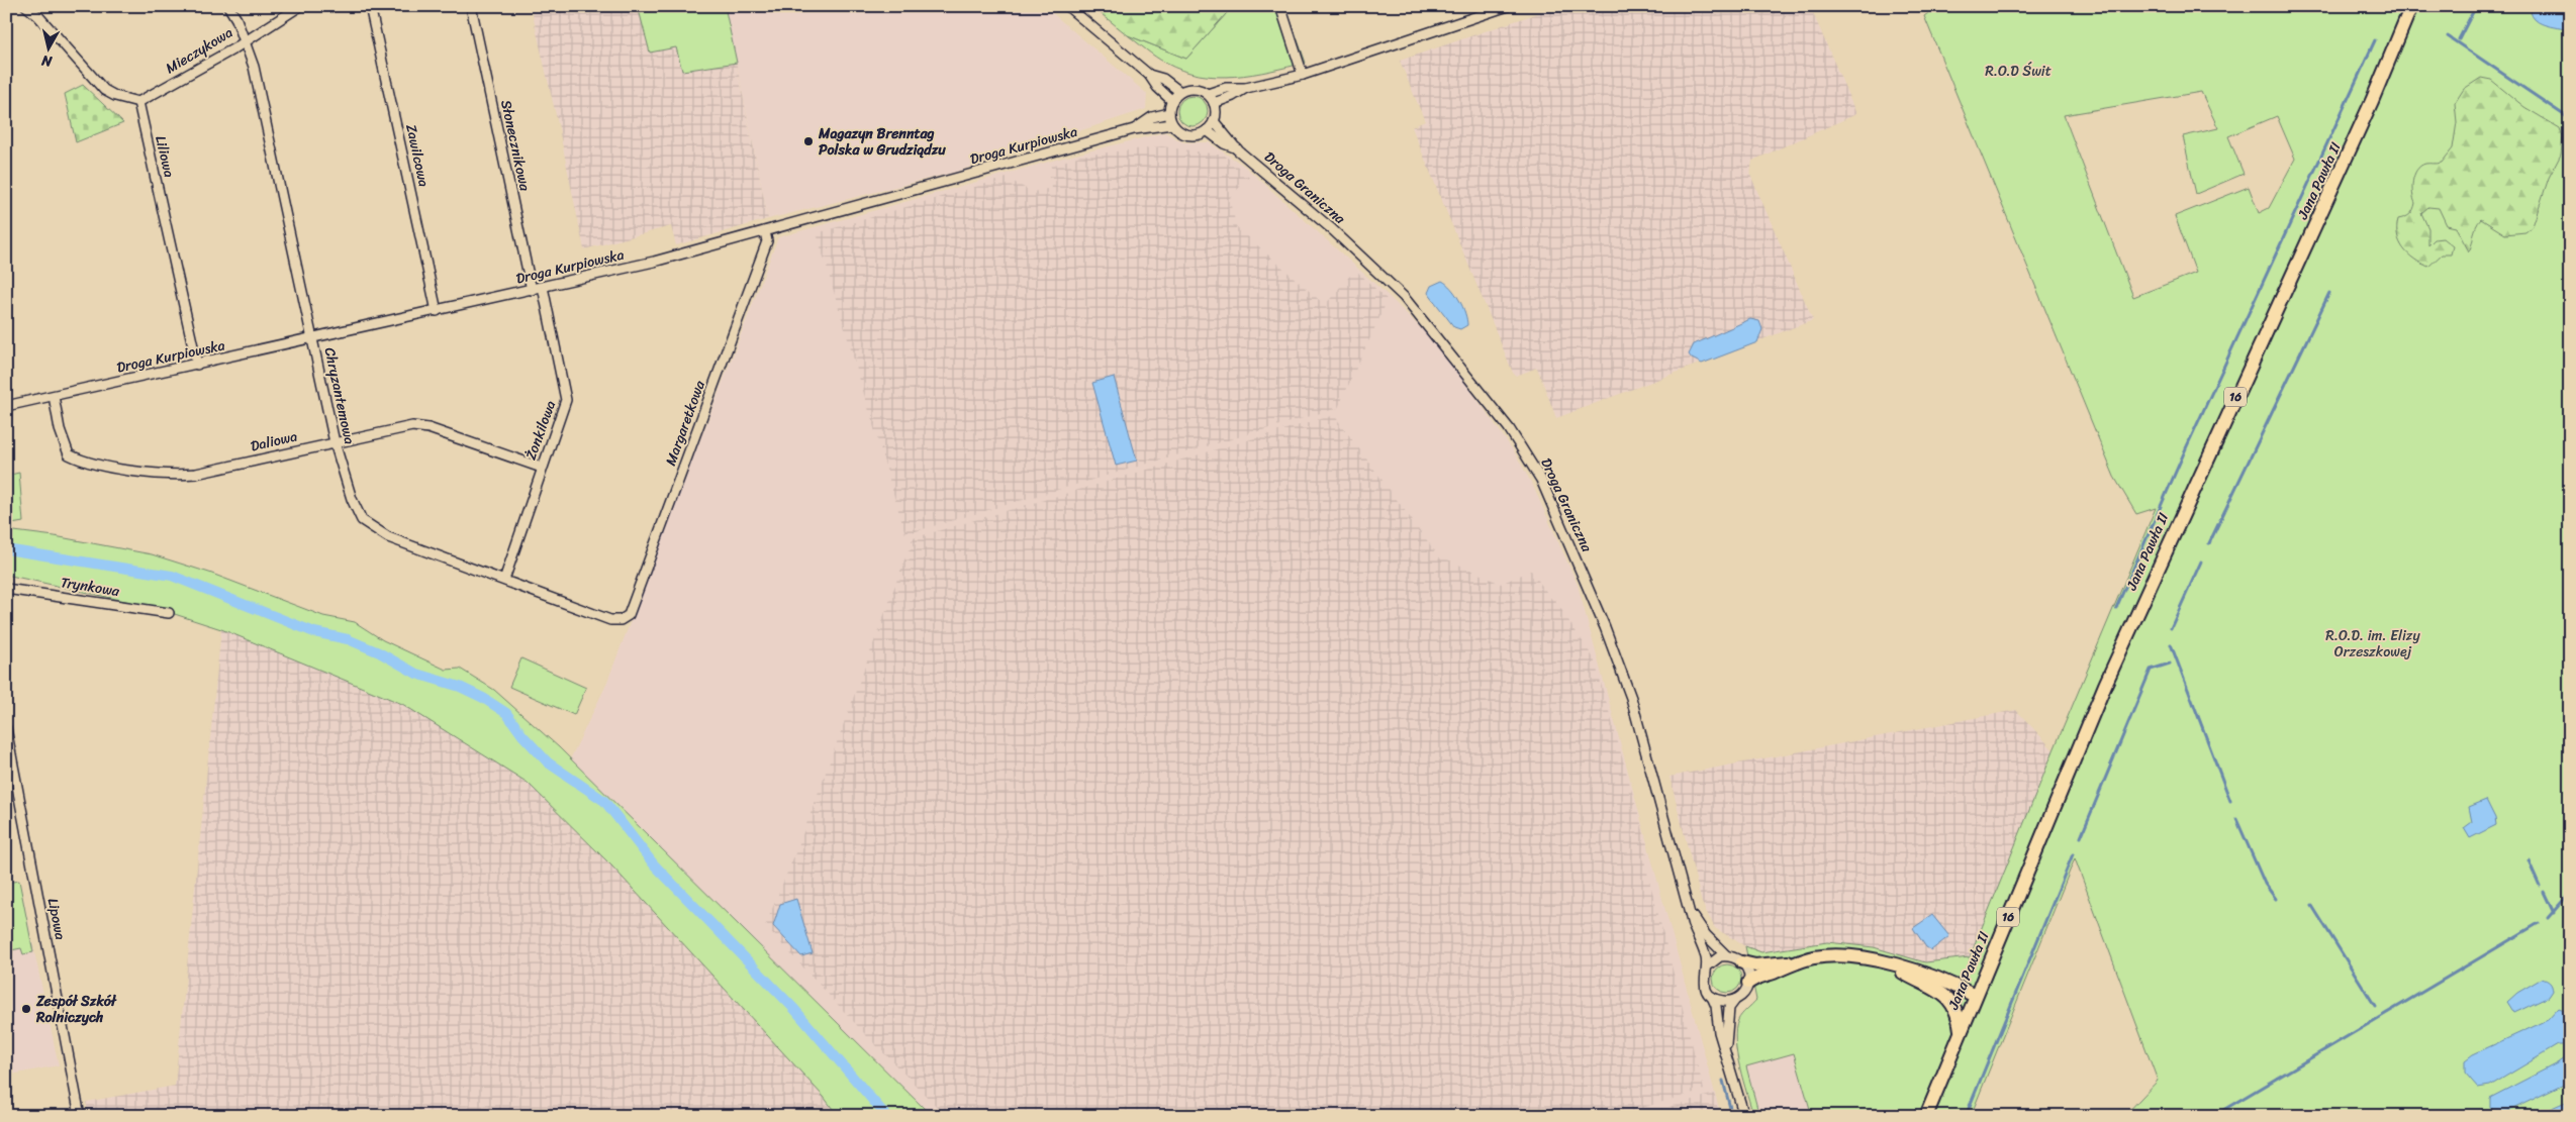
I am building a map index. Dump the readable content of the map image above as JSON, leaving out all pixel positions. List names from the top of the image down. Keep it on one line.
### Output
{"streets":{"main road":["Jana Pawła II","16"],"street":["Mieczykowa","Słonecznikowa","Droga Kurpiowska","Zawilcowa","Liliowa","Droga Graniczna","Chryzantemowa","Margaretkowa","Żonkilowa","Daliowa","Trynkowa","Lipowa"]},"crossings":[["Mieczykowa","Liliowa"],["Mieczykowa","Chryzantemowa"],["Słonecznikowa","Droga Kurpiowska"],["Droga Kurpiowska","Zawilcowa"],["Droga Kurpiowska","Liliowa"],["Droga Kurpiowska","Droga Graniczna"],["Droga Kurpiowska","Chryzantemowa"],["Droga Kurpiowska","Margaretkowa"],["Droga Kurpiowska","Żonkilowa"],["Droga Kurpiowska","Daliowa"],["Chryzantemowa","Margaretkowa"],["Chryzantemowa","Żonkilowa"],["Chryzantemowa","Daliowa"],["Żonkilowa","Daliowa"]],"parks":["R.O.D Świt","R.O.D. im. Elizy Orzeszkowej"],"places":["Magazyn Brenntag Polska w Grudziądzu","Zespół Szkół Rolniczych"],"north":"bottom"}
